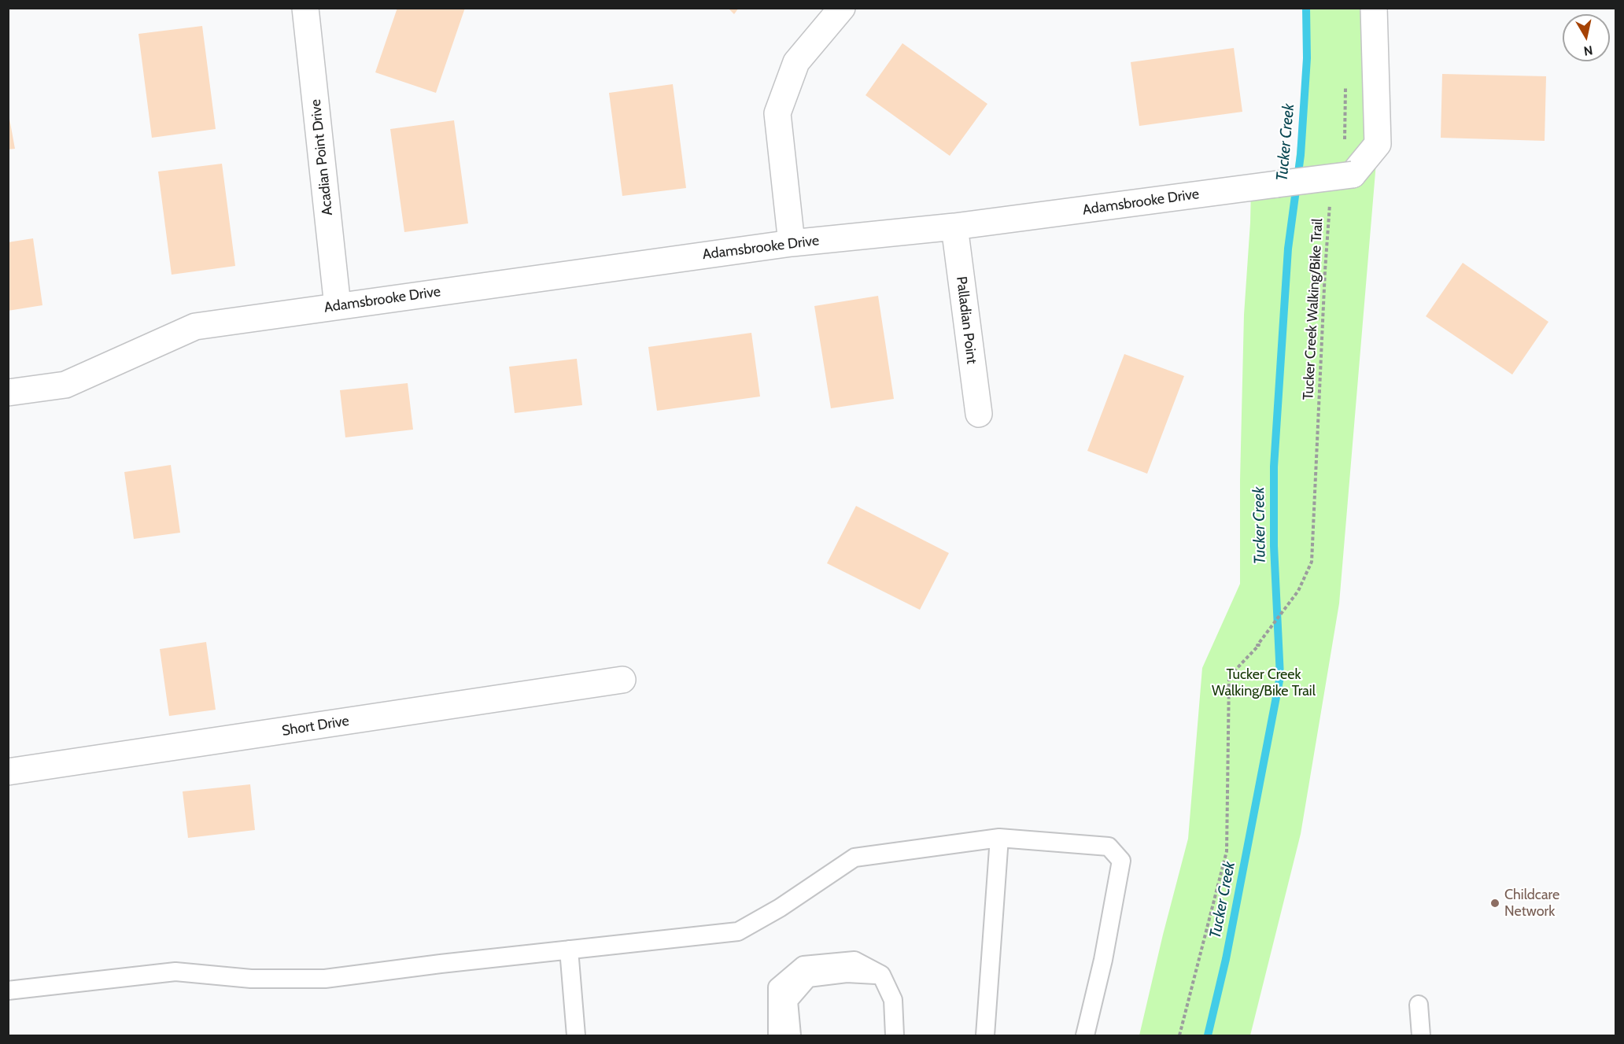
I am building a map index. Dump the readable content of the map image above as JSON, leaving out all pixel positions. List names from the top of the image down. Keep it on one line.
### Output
{"streets":{"street":["Acadian Point Drive","Adamsbrooke Drive","Palladian Point","Short Drive"],"path":["Tucker Creek Walking/Bike Trail"]},"crossings":[["Acadian Point Drive","Adamsbrooke Drive"],["Adamsbrooke Drive","Palladian Point"]],"water":["Tucker Creek"],"parks":["Tucker Creek Walking/Bike Trail"],"places":["Childcare Network"],"north":"bottom"}
